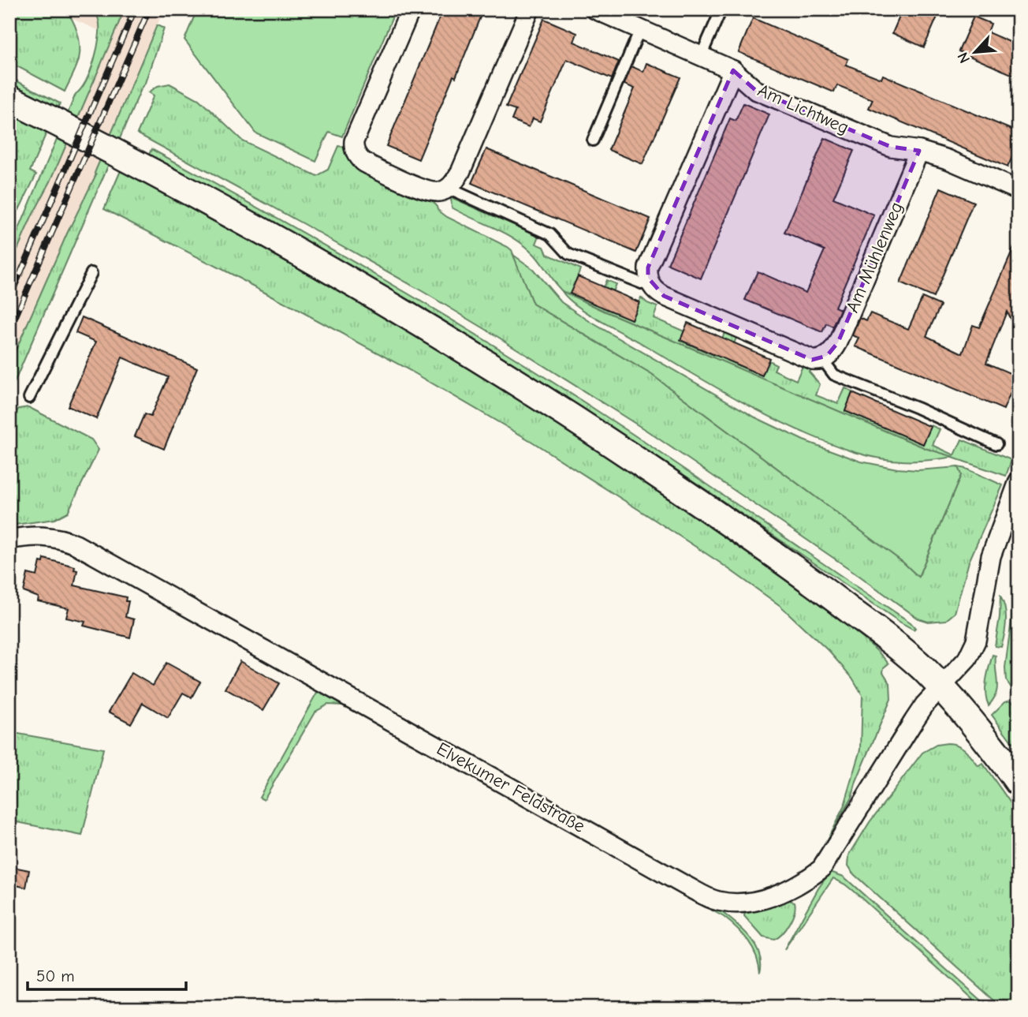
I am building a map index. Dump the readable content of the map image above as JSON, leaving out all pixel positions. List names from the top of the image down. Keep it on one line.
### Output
{"streets":{"street":["Am Lichtweg","Am Mühlenweg","Elvekumer Feldstraße"]},"crossings":[["Am Lichtweg","Am Mühlenweg"]],"scale_bar":"50 m","north":"bottom left"}
